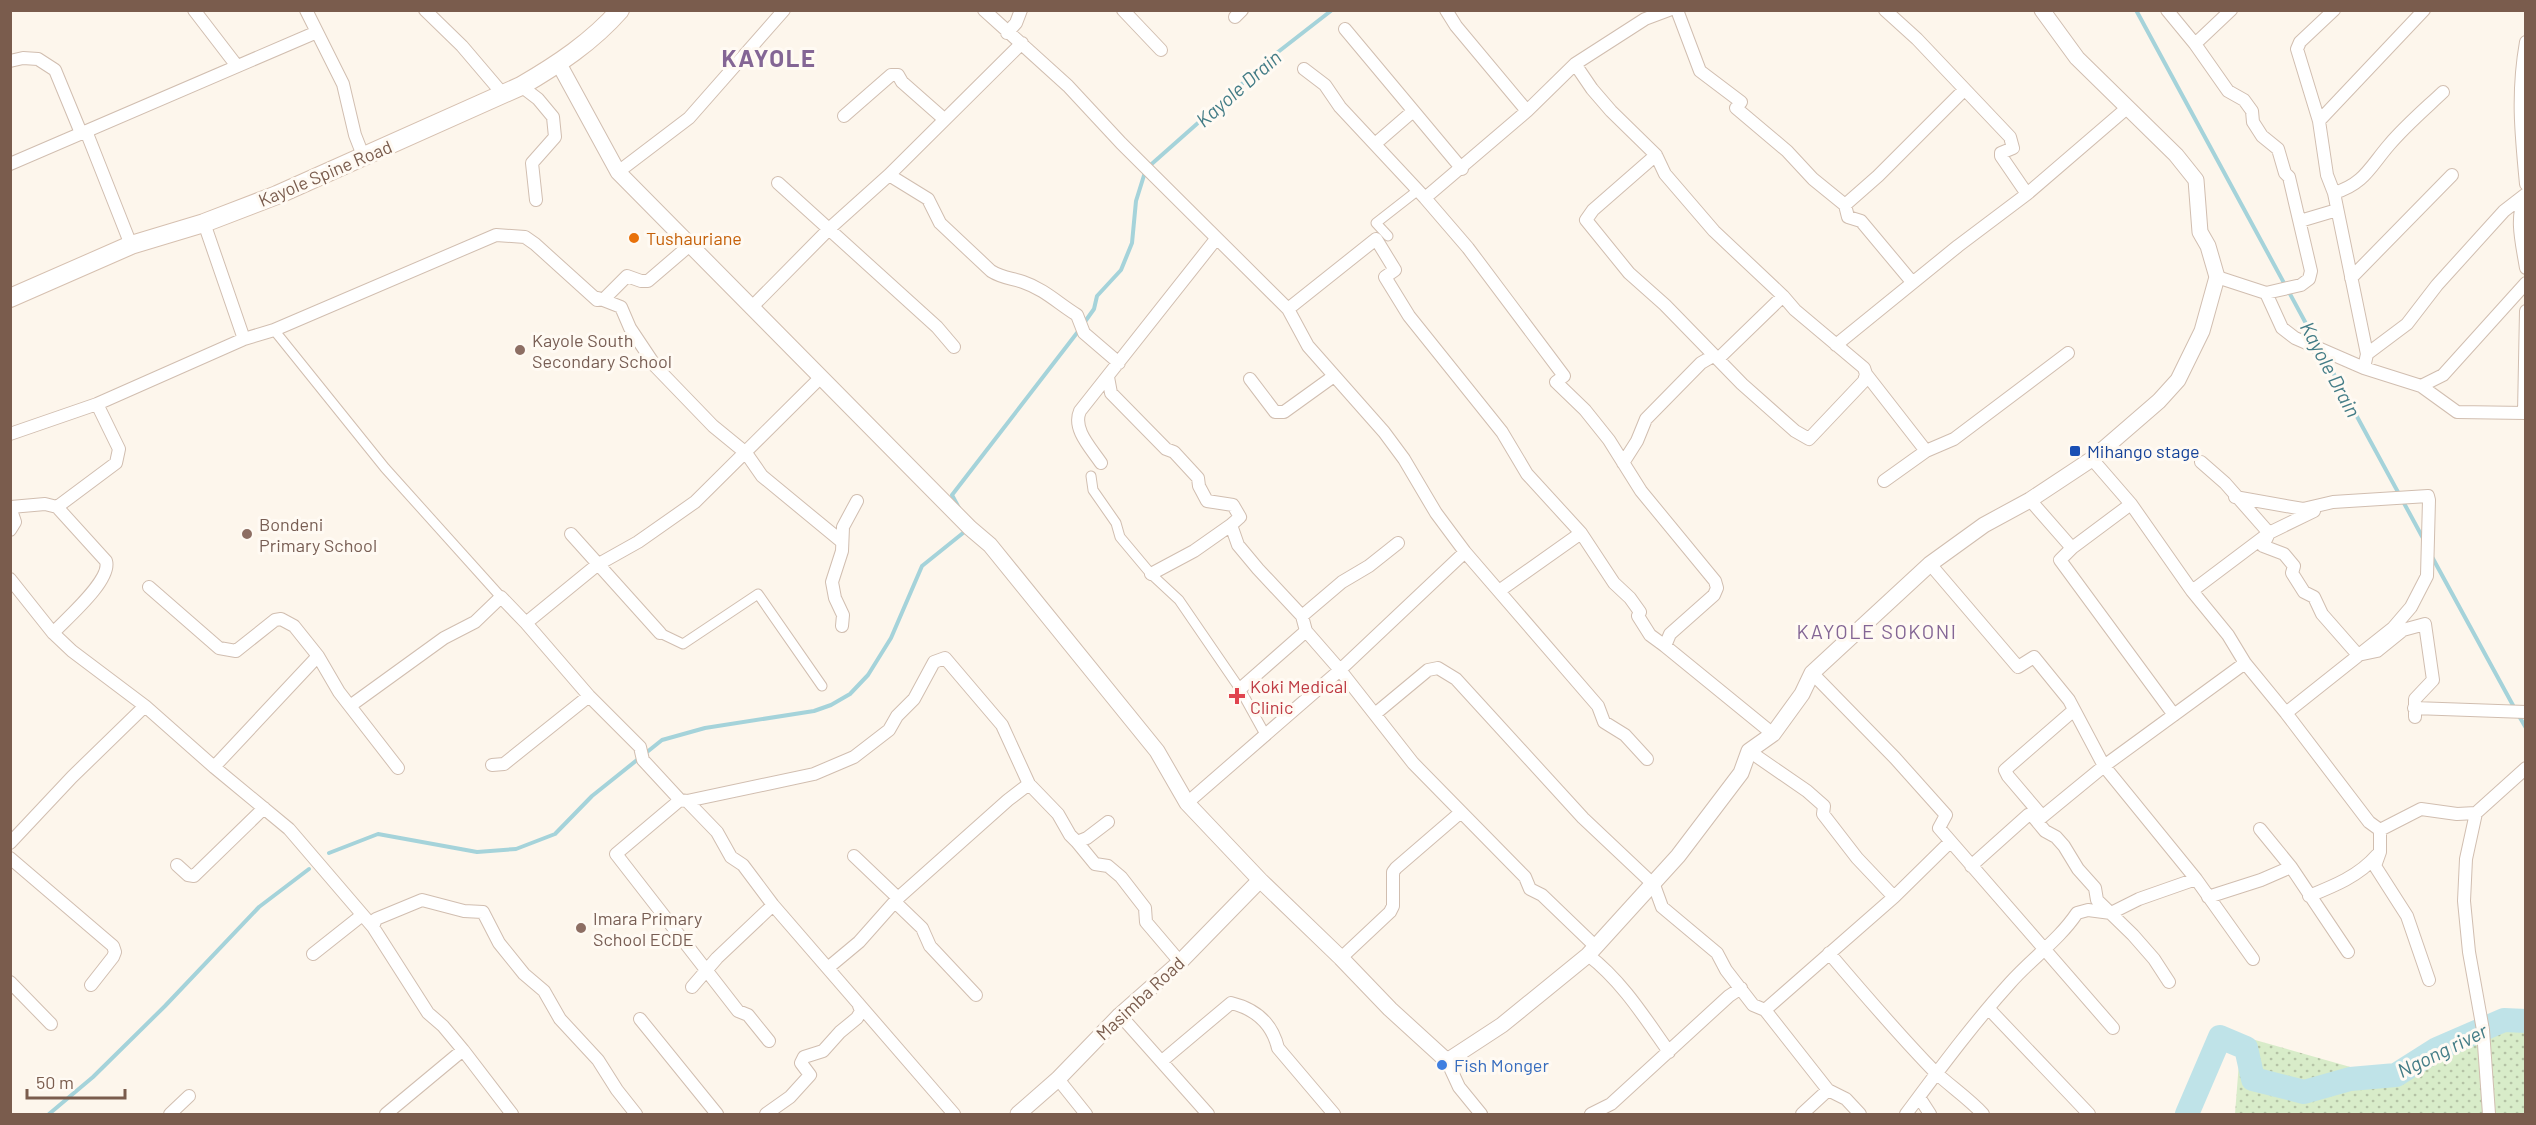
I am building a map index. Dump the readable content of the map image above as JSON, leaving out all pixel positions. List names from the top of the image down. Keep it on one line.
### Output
{"streets":{"main road":["Kayole Spine Road"],"street":["Masimba Road"]},"districts":["KAYOLE","KAYOLE SOKONI"],"water":["Kayole Drain","Ngong river"],"places":{"other":["Tushauriane","Kayole South Secondary School","Bondeni Primary School","Imara Primary School ECDE","Fish Monger"],"transit":["Mihango stage"],"health":["Koki Medical Clinic"]},"scale_bar":"50 m"}
